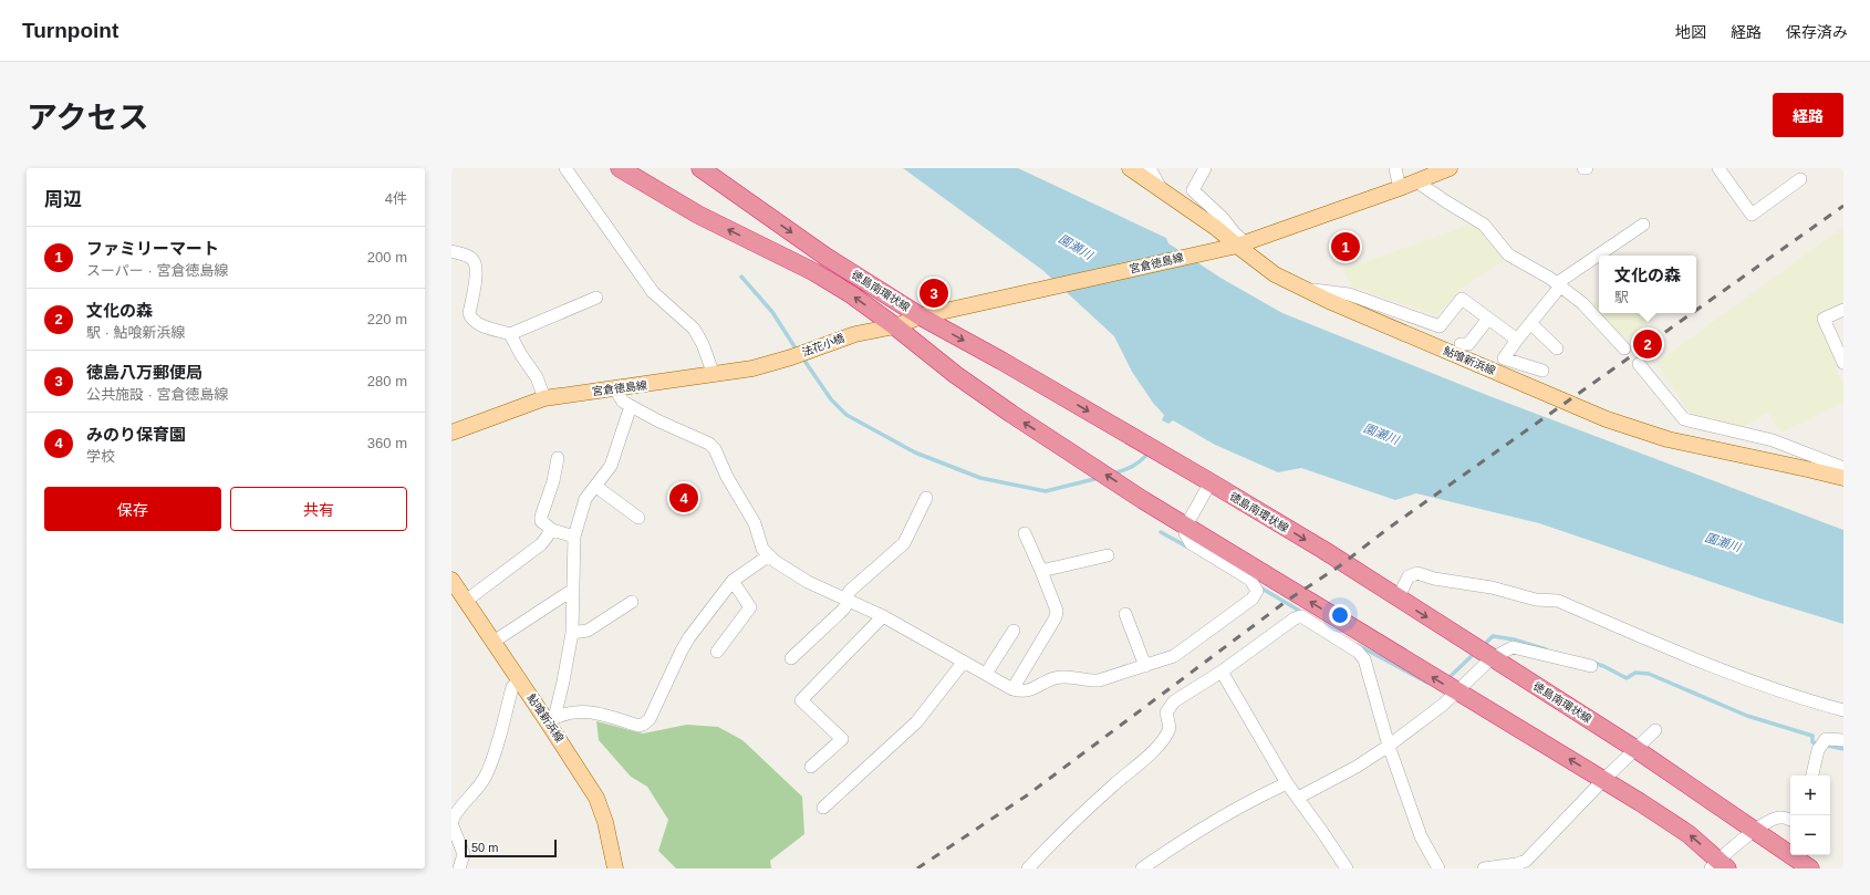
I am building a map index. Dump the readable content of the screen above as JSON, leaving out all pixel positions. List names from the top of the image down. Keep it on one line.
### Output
{"streets":{"highway":["徳島南環状線"],"main road":["宮倉徳島線","法花小橋","鮎喰新浜線"]},"crossings":[["宮倉徳島線","徳島南環状線"],["宮倉徳島線","法花小橋"],["宮倉徳島線","鮎喰新浜線"]],"water":["園瀬川"],"scale_bar":"50 m","page":{"header":"Turnpoint","nav":["地図","経路","保存済み"],"title":"アクセス","buttons":["経路",["保存","共有"]],"heading":["周辺","4件"],"list":[{"mark":"1","name":"ファミリーマート","note":"スーパー · 宮倉徳島線","value":"200 m"},{"mark":"2","name":"文化の森","note":"駅 · 鮎喰新浜線","value":"220 m"},{"mark":"3","name":"徳島八万郵便局","note":"公共施設 · 宮倉徳島線","value":"280 m"},{"mark":"4","name":"みのり保育園","note":"学校","value":"360 m"}],"pins":["1","3","2","4"],"popup":["文化の森","駅"],"map_buttons":["+","−"],"scale":"50 m"}}
